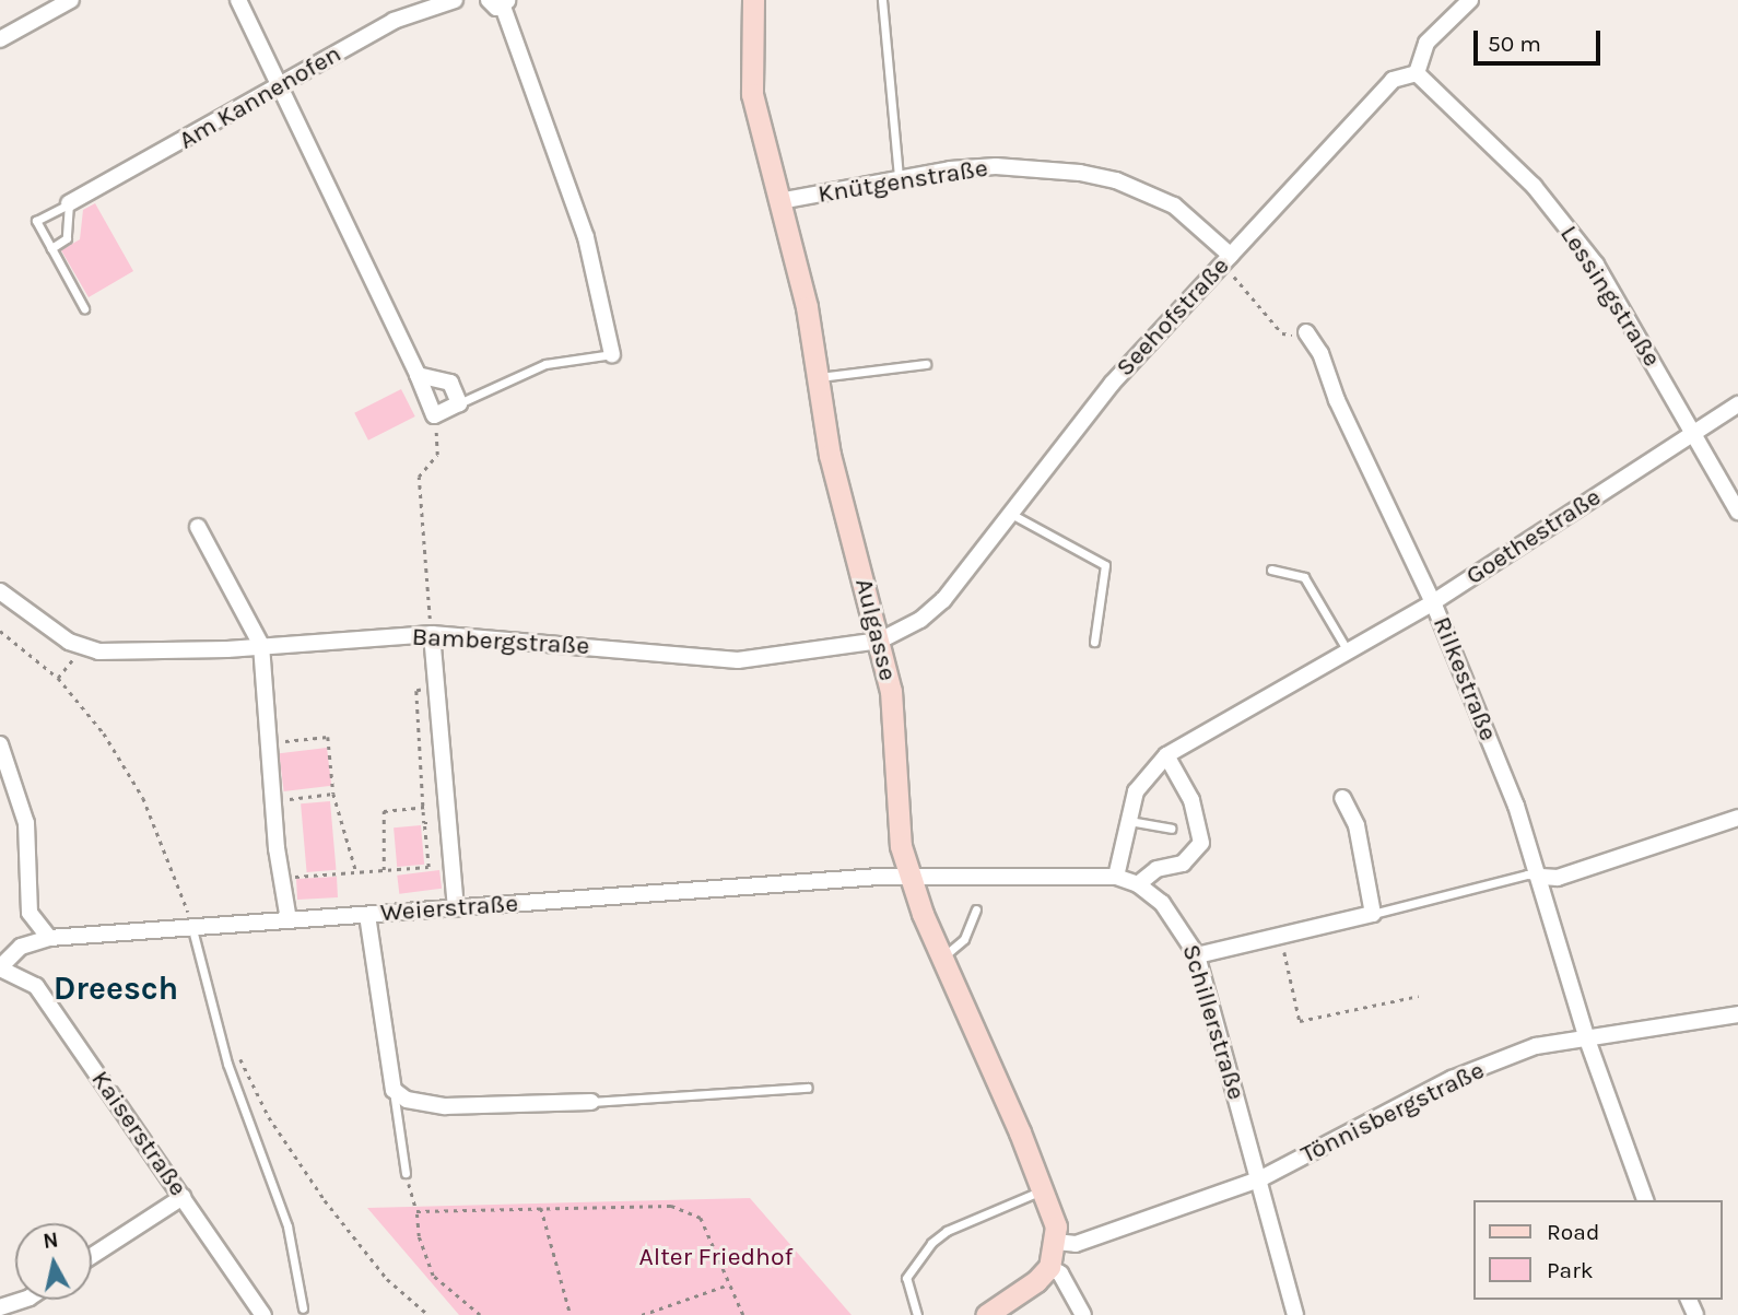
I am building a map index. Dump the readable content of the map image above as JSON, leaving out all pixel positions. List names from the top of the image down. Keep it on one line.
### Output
{"streets":{"main road":["Aulgasse"],"street":["Am Kannenofen","Knütgenstraße","Lessingstraße","Seehofstraße","Goethestraße","Bambergstraße","Rilkestraße","Weierstraße","Schillerstraße","Tönnisbergstraße","Kaiserstraße"]},"crossings":[["Knütgenstraße","Seehofstraße"],["Knütgenstraße","Aulgasse"],["Lessingstraße","Seehofstraße"],["Lessingstraße","Goethestraße"],["Seehofstraße","Aulgasse"],["Seehofstraße","Bambergstraße"],["Goethestraße","Rilkestraße"],["Goethestraße","Schillerstraße"],["Aulgasse","Bambergstraße"],["Aulgasse","Weierstraße"],["Aulgasse","Schillerstraße"],["Aulgasse","Tönnisbergstraße"],["Rilkestraße","Tönnisbergstraße"],["Weierstraße","Schillerstraße"],["Weierstraße","Kaiserstraße"],["Schillerstraße","Tönnisbergstraße"]],"districts":["Dreesch"],"parks":["Alter Friedhof"],"legend":["Road","Park"],"scale_bar":"50 m","north":"top"}
